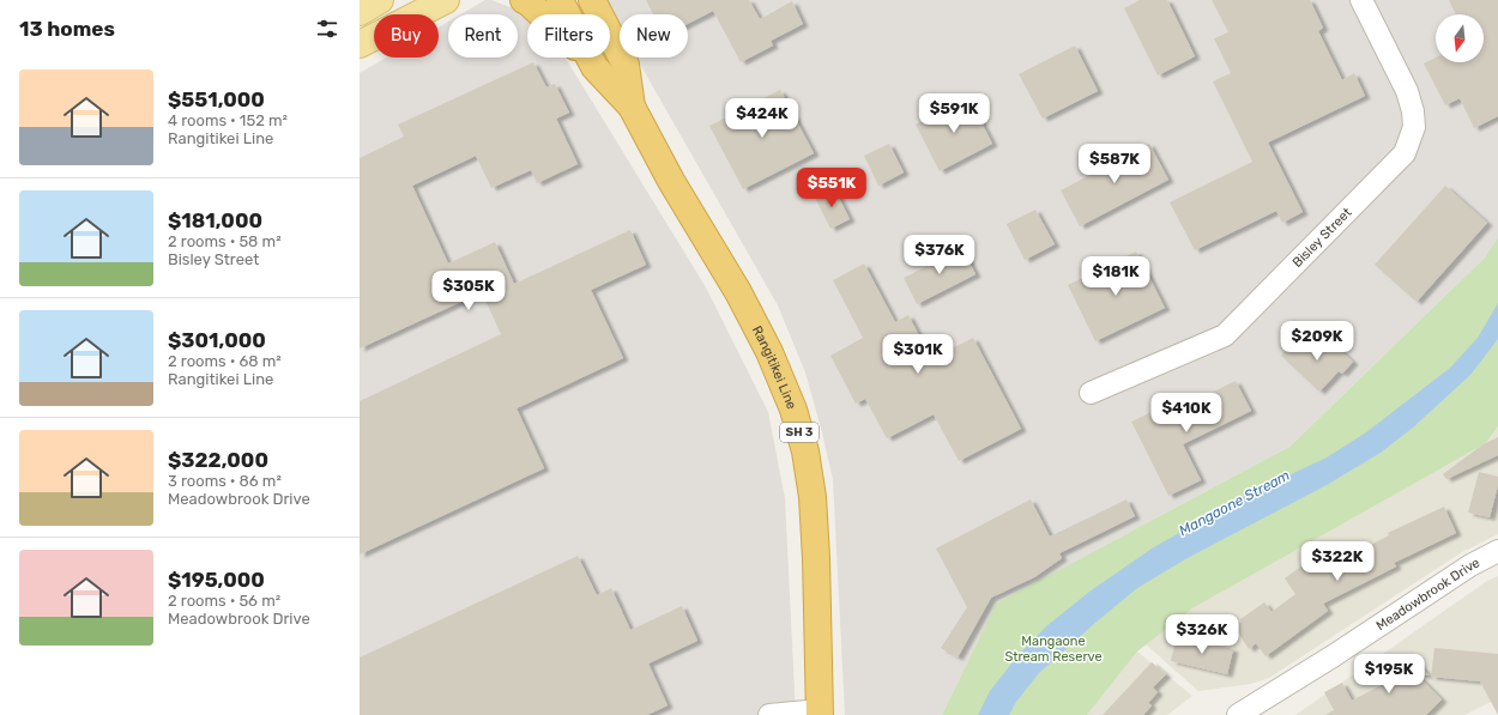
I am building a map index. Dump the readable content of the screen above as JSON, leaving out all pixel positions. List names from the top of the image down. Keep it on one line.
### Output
{"streets":{"highway":["Rangitikei Line","SH 3"],"street":["Bisley Street","Meadowbrook Drive"]},"water":["Mangaone Stream"],"parks":["Mangaone Stream Reserve"],"north":"bottom","page":{"heading":"13 homes","chip":["Buy","Rent","Filters","New"],"list":[{"name":"$551,000","note":"4 rooms · 152 m² · Rangitikei Line"},{"name":"$181,000","note":"2 rooms · 58 m² · Bisley Street"},{"name":"$301,000","note":"2 rooms · 68 m² · Rangitikei Line"},{"name":"$322,000","note":"3 rooms · 86 m² · Meadowbrook Drive"},{"name":"$195,000","note":"2 rooms · 56 m² · Meadowbrook Drive"}],"price":["$591K","$424K","$587K","$551K","$376K","$181K","$305K","$209K","$301K","$410K","$322K","$326K","$195K"]}}
